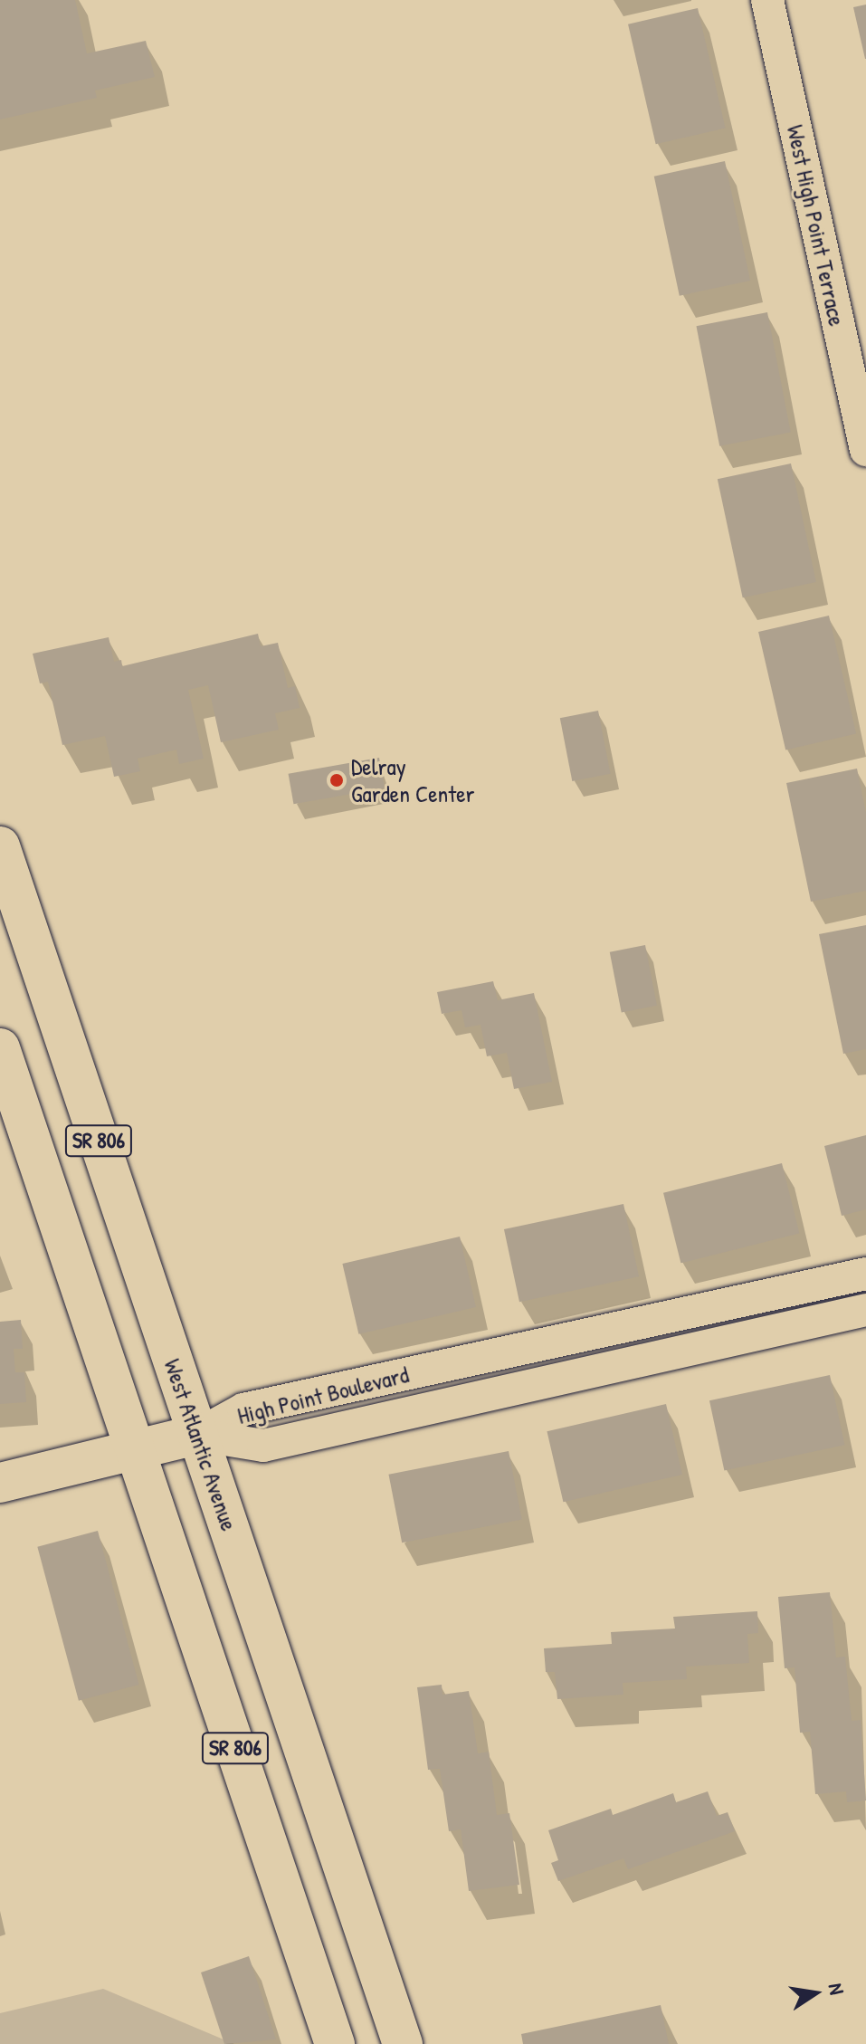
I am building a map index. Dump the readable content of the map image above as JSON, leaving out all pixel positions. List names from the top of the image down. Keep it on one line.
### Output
{"streets":{"main road":["SR 806","West Atlantic Avenue"],"street":["West High Point Terrace","High Point Boulevard"]},"crossings":[["High Point Boulevard","West Atlantic Avenue"]],"places":["Delray Garden Center"],"north":"right"}
